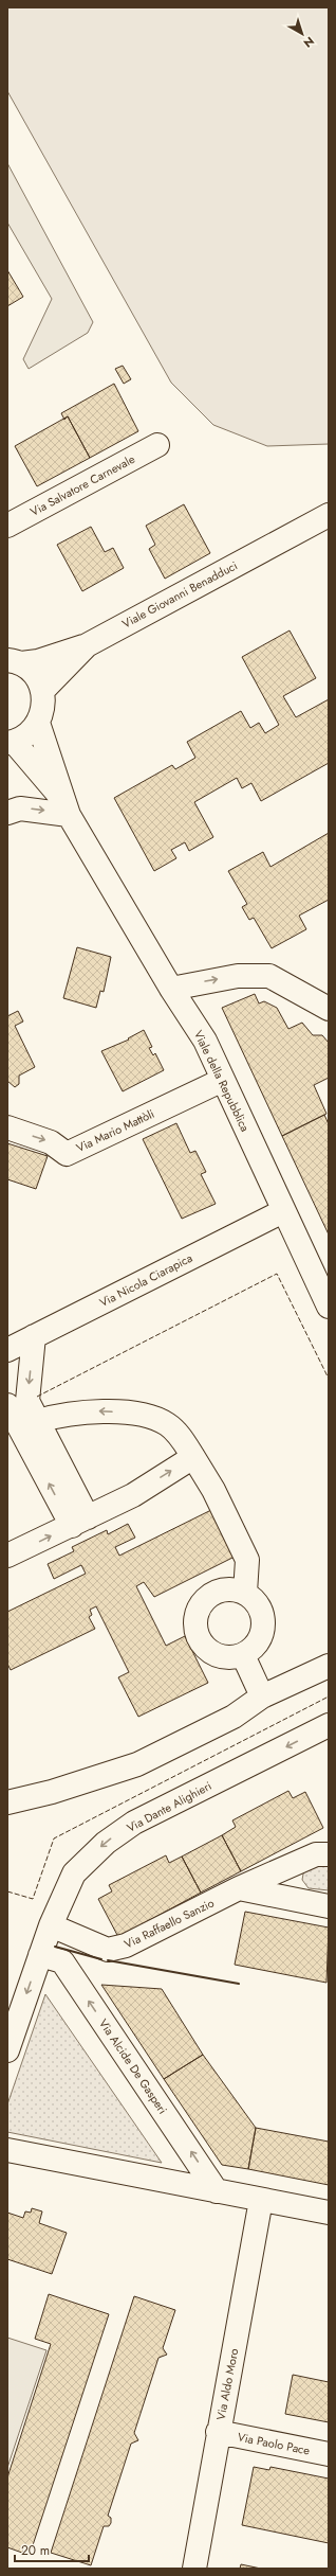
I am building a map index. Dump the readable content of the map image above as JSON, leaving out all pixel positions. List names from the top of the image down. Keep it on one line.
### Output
{"streets":{"street":["Via Salvatore Carnevale","Viale Giovanni Benadduci","Viale della Repubblica","Via Mario Mattòli","Via Nicola Ciarapica","Via Dante Alighieri","Via Raffaello Sanzio","Via Alcide De Gasperi","Via Aldo Moro","Via Paolo Pace"]},"crossings":[["Viale della Repubblica","Via Mario Mattòli"],["Viale della Repubblica","Via Nicola Ciarapica"],["Via Dante Alighieri","Via Raffaello Sanzio"],["Via Dante Alighieri","Via Alcide De Gasperi"],["Via Aldo Moro","Via Paolo Pace"]],"one_way":["Via Mario Mattòli","Via Alcide De Gasperi"],"scale_bar":"20 m","north":"bottom right"}
